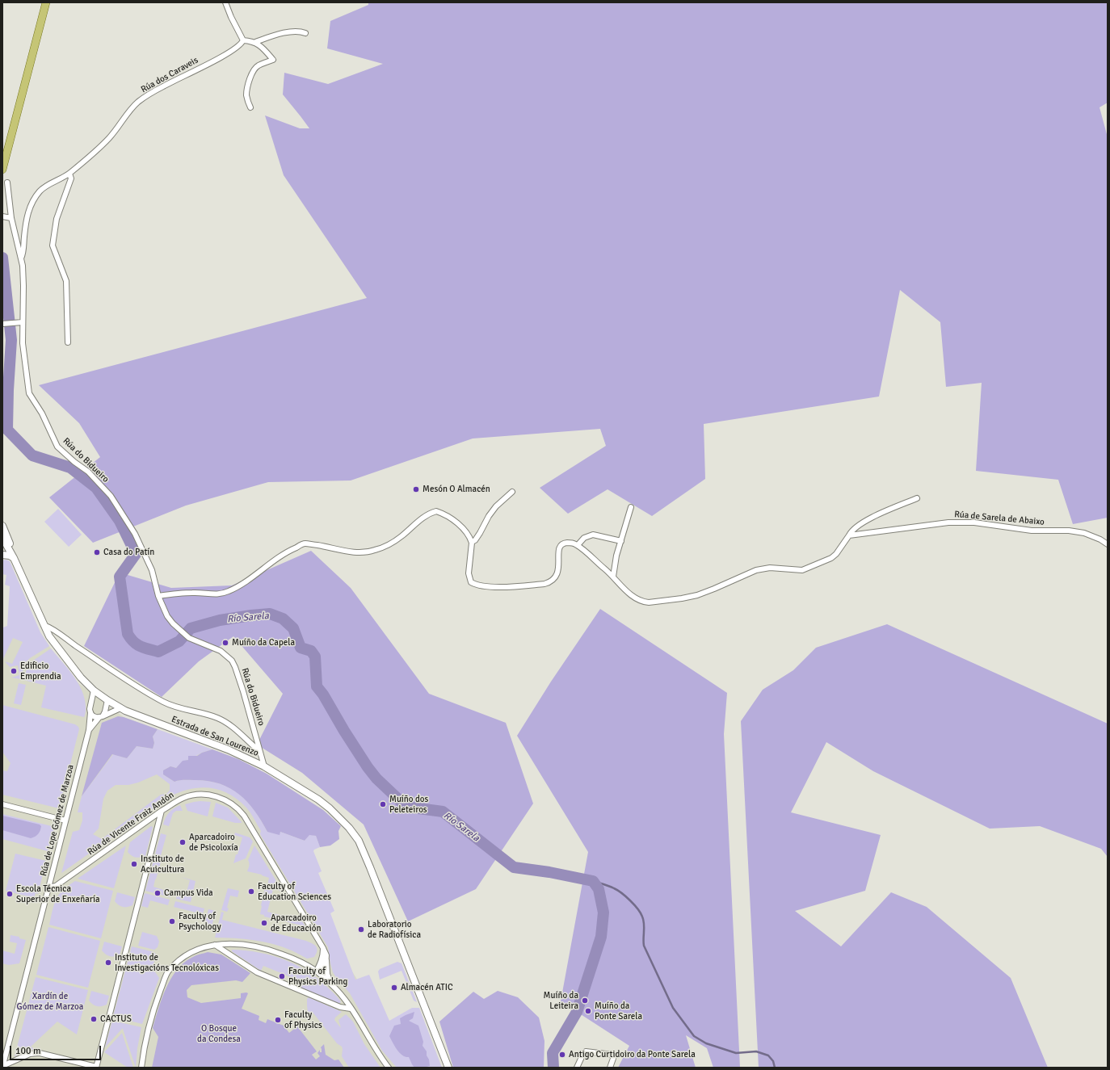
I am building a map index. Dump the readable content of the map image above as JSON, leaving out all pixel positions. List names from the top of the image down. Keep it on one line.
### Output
{"streets":{"street":["Rúa dos Caraveis","Rúa do Bidueiro","Rúa de Sarela de Abaixo","Estrada de San Lourenzo","Rúa de Lope Gómez de Marzoa","Rúa de Vicente Fraiz Andón"]},"crossings":[["Rúa dos Caraveis","Rúa do Bidueiro"],["Rúa do Bidueiro","Estrada de San Lourenzo"],["Estrada de San Lourenzo","Rúa de Lope Gómez de Marzoa"],["Rúa de Lope Gómez de Marzoa","Rúa de Vicente Fraiz Andón"]],"water":["Río Sarela"],"parks":["Xardín de Gómez de Marzoa","O Bosque da Condesa"],"places":["Mesón O Almacén","Casa do Patín","Muíño da Capela","Edificio Emprendia","Muíño dos Peleteiros","Aparcadoiro de Psicoloxía","Instituto de Acuicultura","Faculty of Education Sciences","Campus Vida","Escola Técnica Superior de Enxeñaría","Faculty of Psychology","Aparcadoiro de Educación","Laboratorio de Radiofísica","Instituto de Investigacións Tecnolóxicas","Faculty of Physics Parking","Almacén ATIC","Muíño da Leiteira","Muíño da Ponte Sarela","CACTUS","Faculty of Physics","Antigo Curtidoiro da Ponte Sarela"],"scale_bar":"100 m"}
